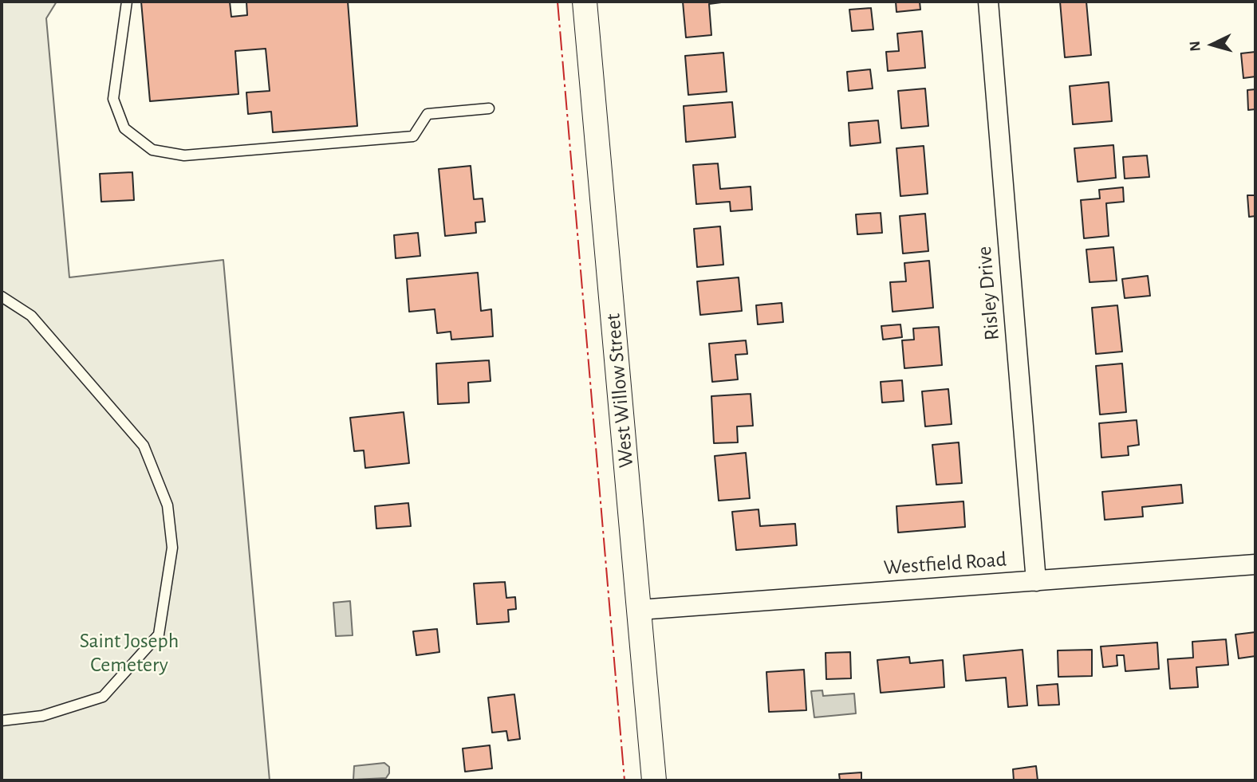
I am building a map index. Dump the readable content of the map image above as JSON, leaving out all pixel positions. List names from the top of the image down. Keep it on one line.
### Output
{"streets":{"street":["Risley Drive","West Willow Street","Westfield Road"]},"crossings":[["Risley Drive","Westfield Road"],["West Willow Street","Westfield Road"]],"parks":["Saint Joseph Cemetery"],"north":"left"}
